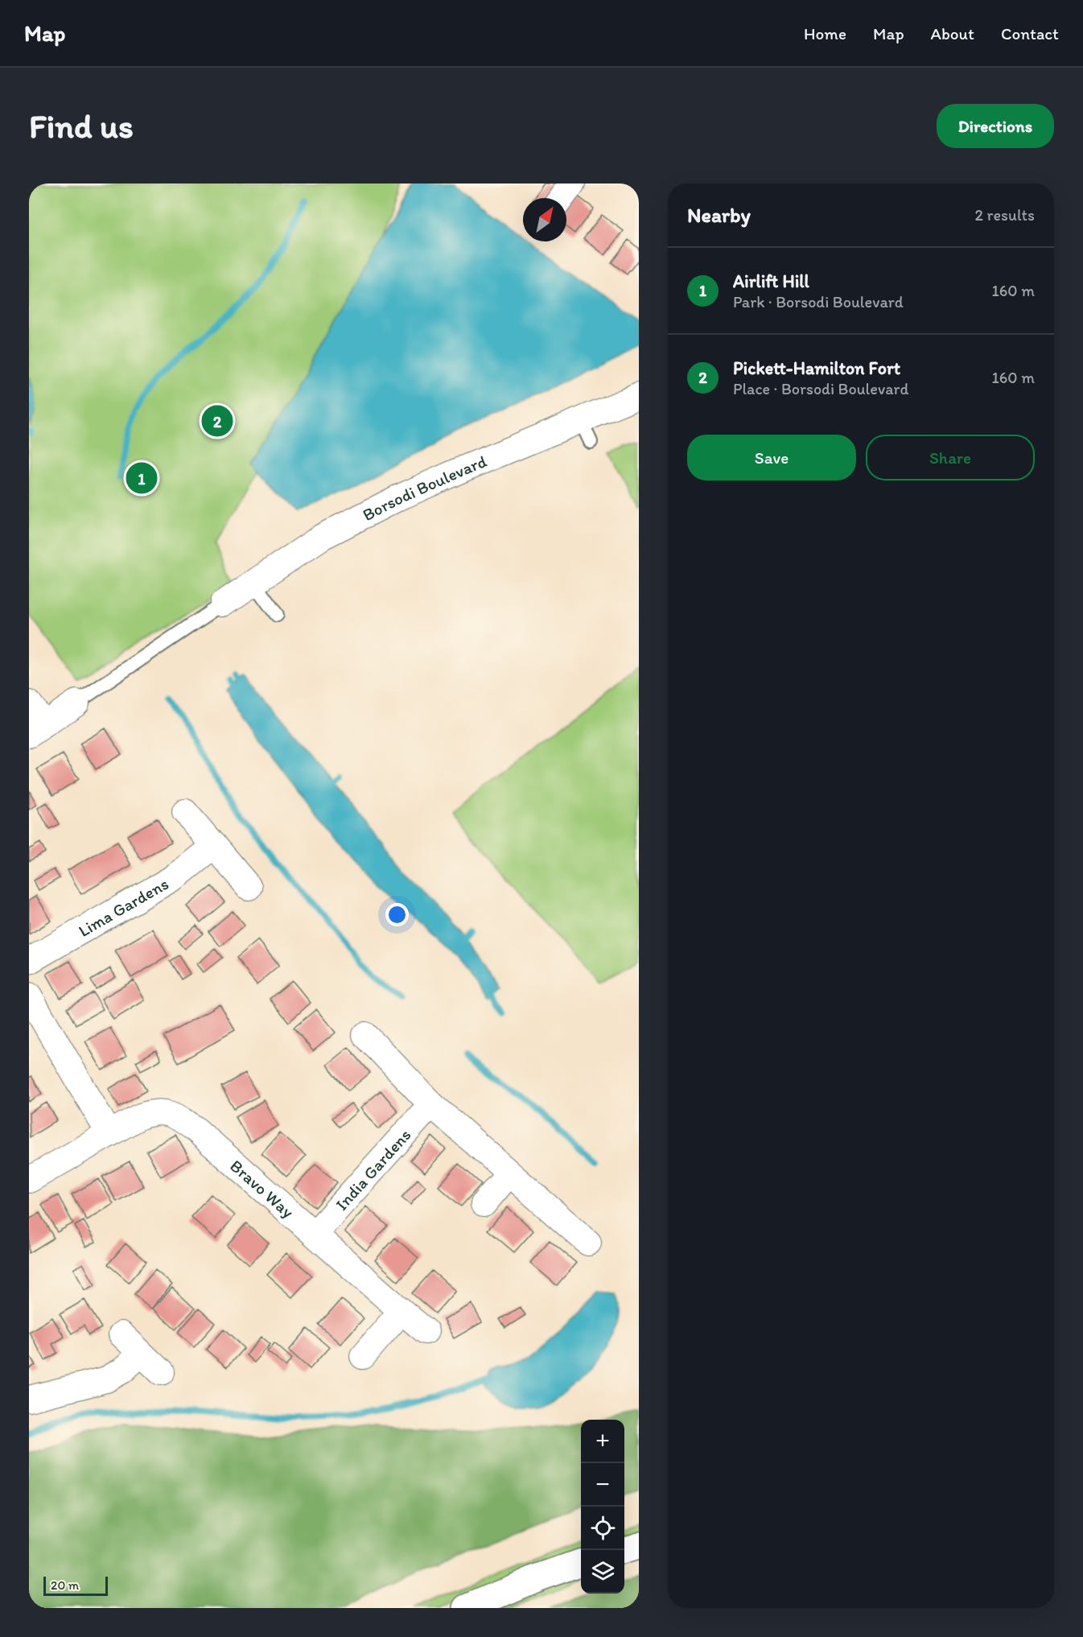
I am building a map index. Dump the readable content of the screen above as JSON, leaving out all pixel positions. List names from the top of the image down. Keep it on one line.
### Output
{"streets":{"street":["Borsodi Boulevard","Lima Gardens","India Gardens","Bravo Way"]},"crossings":[["India Gardens","Bravo Way"]],"scale_bar":"20 m","north":"top right","page":{"header":"Map","nav":["Home","Map","About","Contact"],"buttons":["Directions",["Save","Share"]],"title":"Find us","heading":["Nearby","2 results"],"list":[{"mark":"1","name":"Airlift Hill","note":"Park · Borsodi Boulevard","value":"160 m"},{"mark":"2","name":"Pickett-Hamilton Fort","note":"Place · Borsodi Boulevard","value":"160 m"}],"pins":["2","1"],"map_buttons":["+","−"],"scale":"20 m"}}
